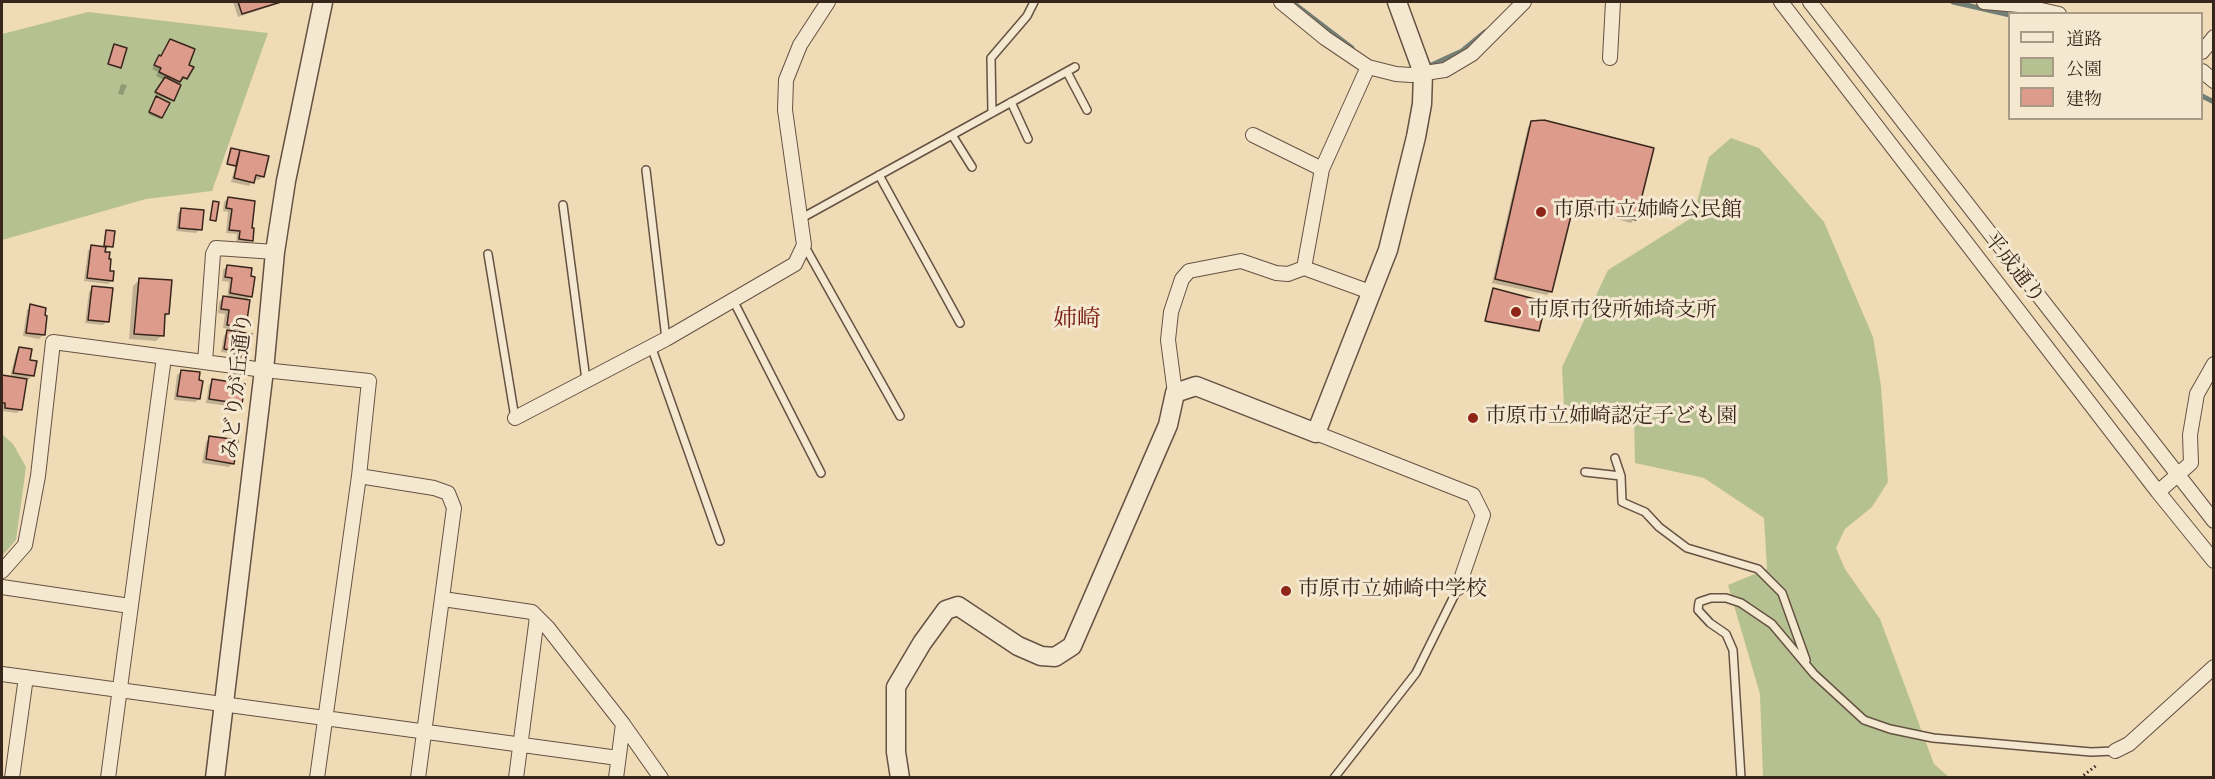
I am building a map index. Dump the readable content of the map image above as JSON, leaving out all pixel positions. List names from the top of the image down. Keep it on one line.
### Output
{"streets":{"street":["平成通り","みどりが丘通り"]},"districts":["姉崎"],"places":["市原市立姉崎公民館","市原市役所姉埼支所","市原市立姉崎認定子ども園","市原市立姉崎中学校"],"legend":["道路","公園","建物"]}
